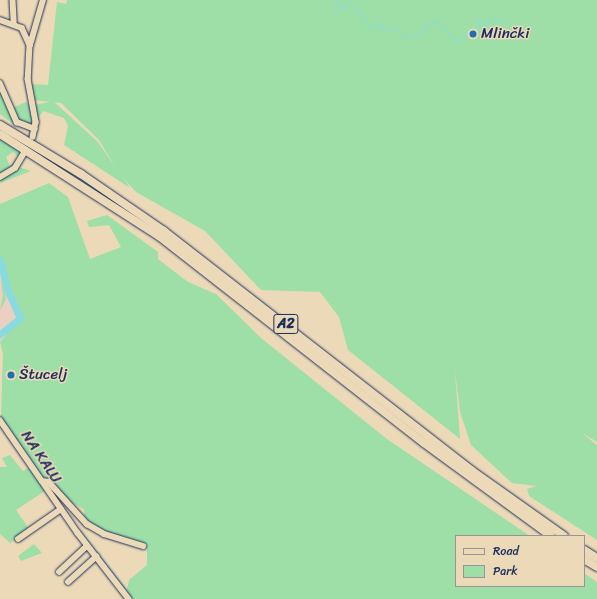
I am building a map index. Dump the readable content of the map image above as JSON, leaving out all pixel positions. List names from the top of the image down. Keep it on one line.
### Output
{"streets":{"highway":["A2"],"street":["NA KALU"]},"places":["Mlinčki","Štucelj"],"legend":["Road","Park"]}
